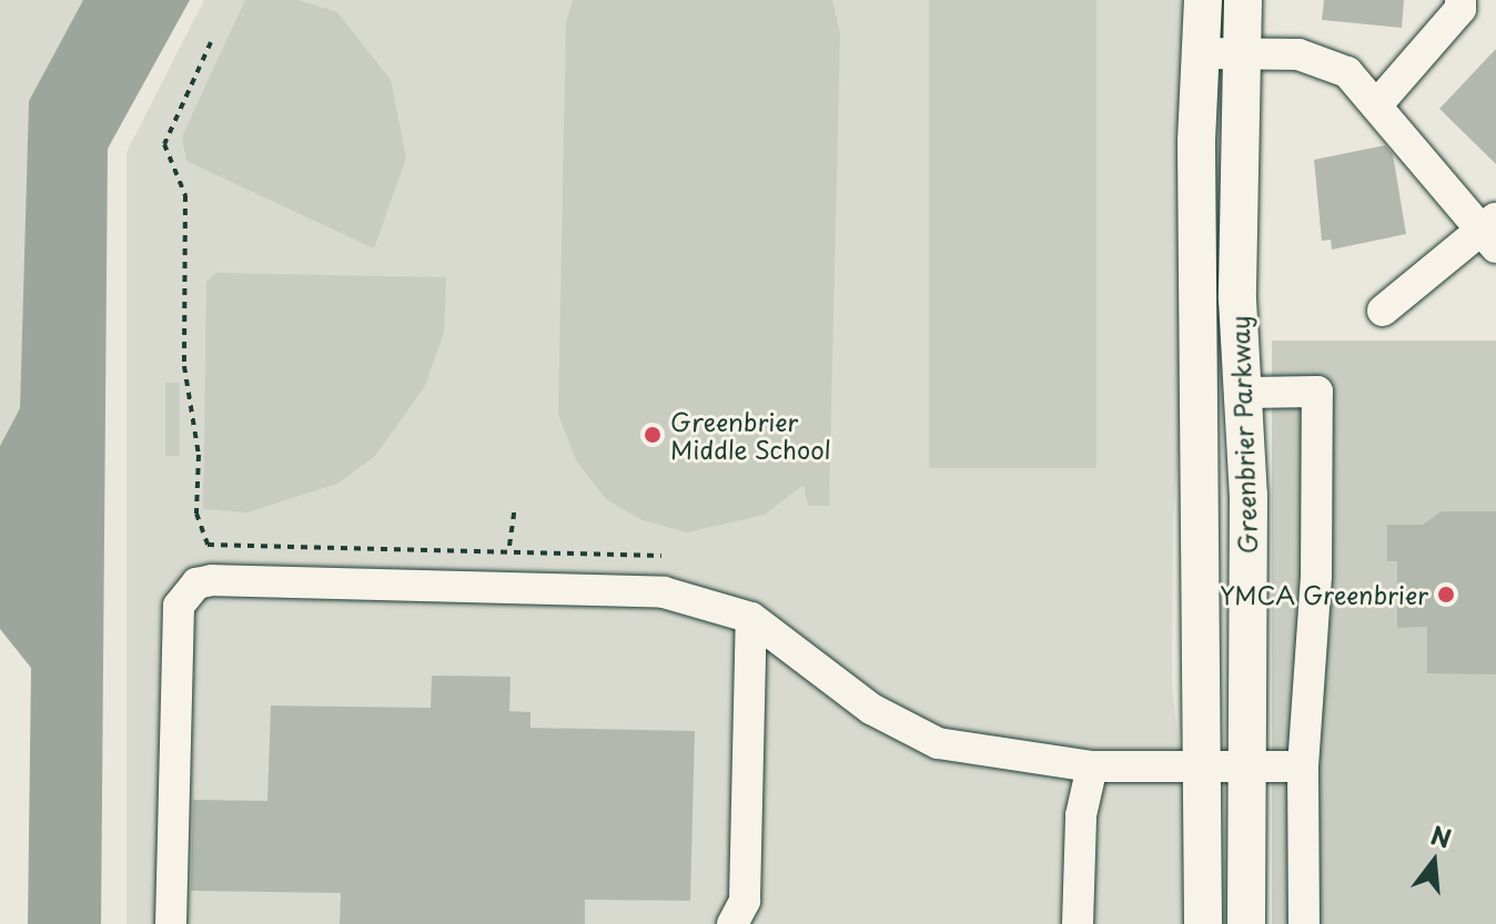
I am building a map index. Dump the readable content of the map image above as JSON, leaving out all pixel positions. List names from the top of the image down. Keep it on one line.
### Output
{"streets":{"main road":["Greenbrier Parkway"]},"places":["Greenbrier Middle School","YMCA Greenbrier"],"north":"top"}
